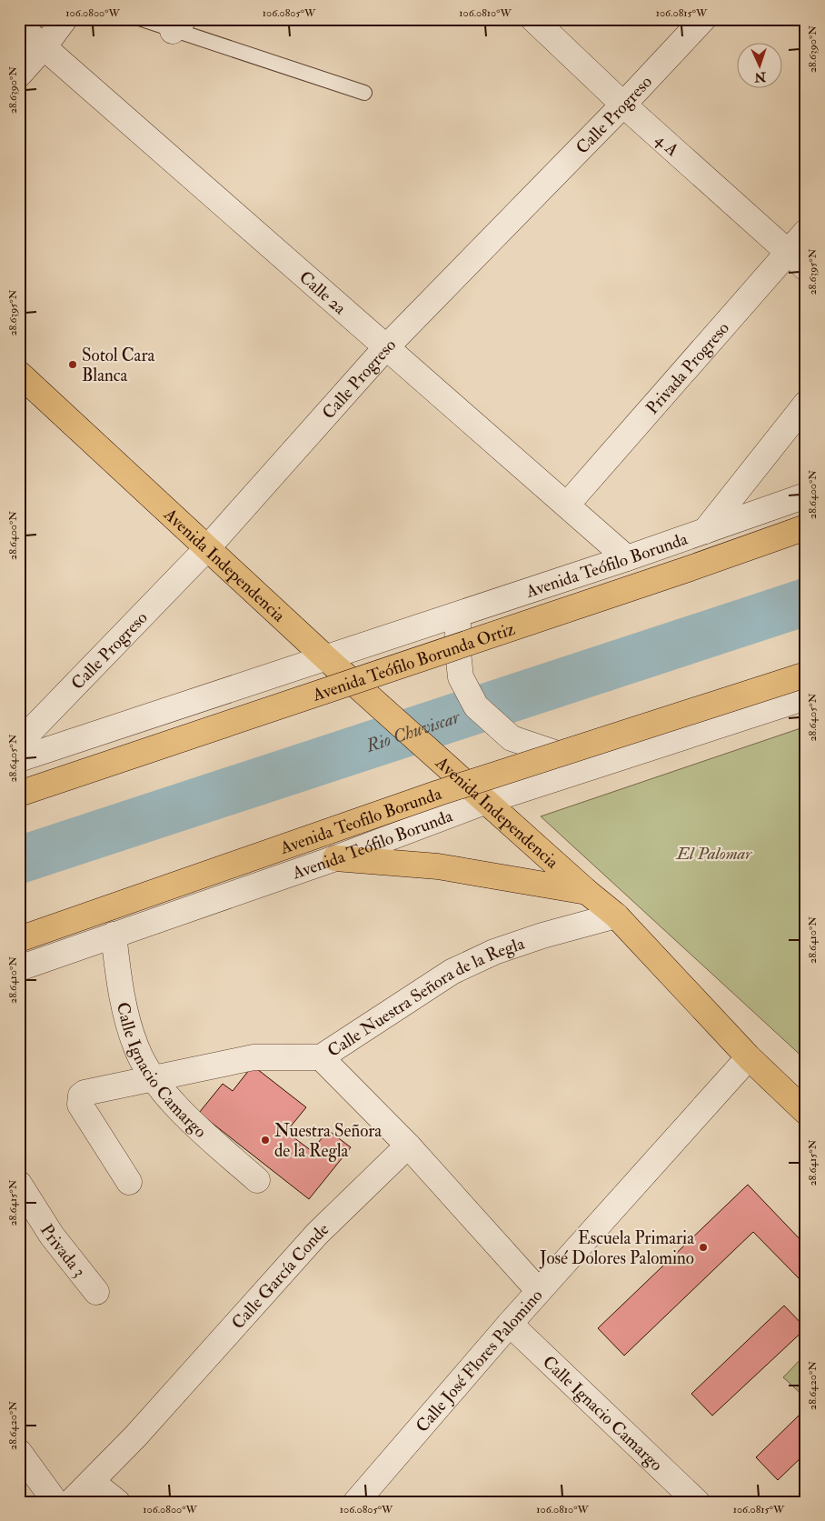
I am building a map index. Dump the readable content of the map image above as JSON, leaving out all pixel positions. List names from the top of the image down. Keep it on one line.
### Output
{"streets":{"main road":["Avenida Independencia","Avenida Teófilo Borunda Ortiz","Avenida Teofilo Borunda"],"street":["Calle Progreso","4 A","Calle 2a","Privada Progreso","Avenida Teófilo Borunda","Calle Nuestra Señora de la Regla","Calle Ignacio Camargo","Privada 3","Calle García Conde","Calle José Flores Palomino"]},"crossings":[["Calle Progreso","4 A"],["Calle Progreso","Calle 2a"],["Calle Progreso","Avenida Independencia"],["4 A","Privada Progreso"],["Calle 2a","Privada Progreso"],["Calle 2a","Avenida Teófilo Borunda"],["Avenida Independencia","Avenida Teófilo Borunda"],["Avenida Independencia","Calle Nuestra Señora de la Regla"],["Avenida Independencia","Calle José Flores Palomino"],["Avenida Teófilo Borunda","Calle Ignacio Camargo"],["Calle Nuestra Señora de la Regla","Calle Ignacio Camargo"],["Calle Ignacio Camargo","Calle José Flores Palomino"]],"water":["Rio Chuviscar"],"parks":["El Palomar"],"places":["Sotol Cara Blanca","Nuestra Señora de la Regla","Escuela Primaria José Dolores Palomino"],"north":"bottom","coordinates":["106.0800°W","106.0805°W","106.0810°W","106.0815°W","28.6390°N","28.6395°N","28.6400°N","28.6405°N","28.6410°N","28.6415°N","28.6420°N"]}
